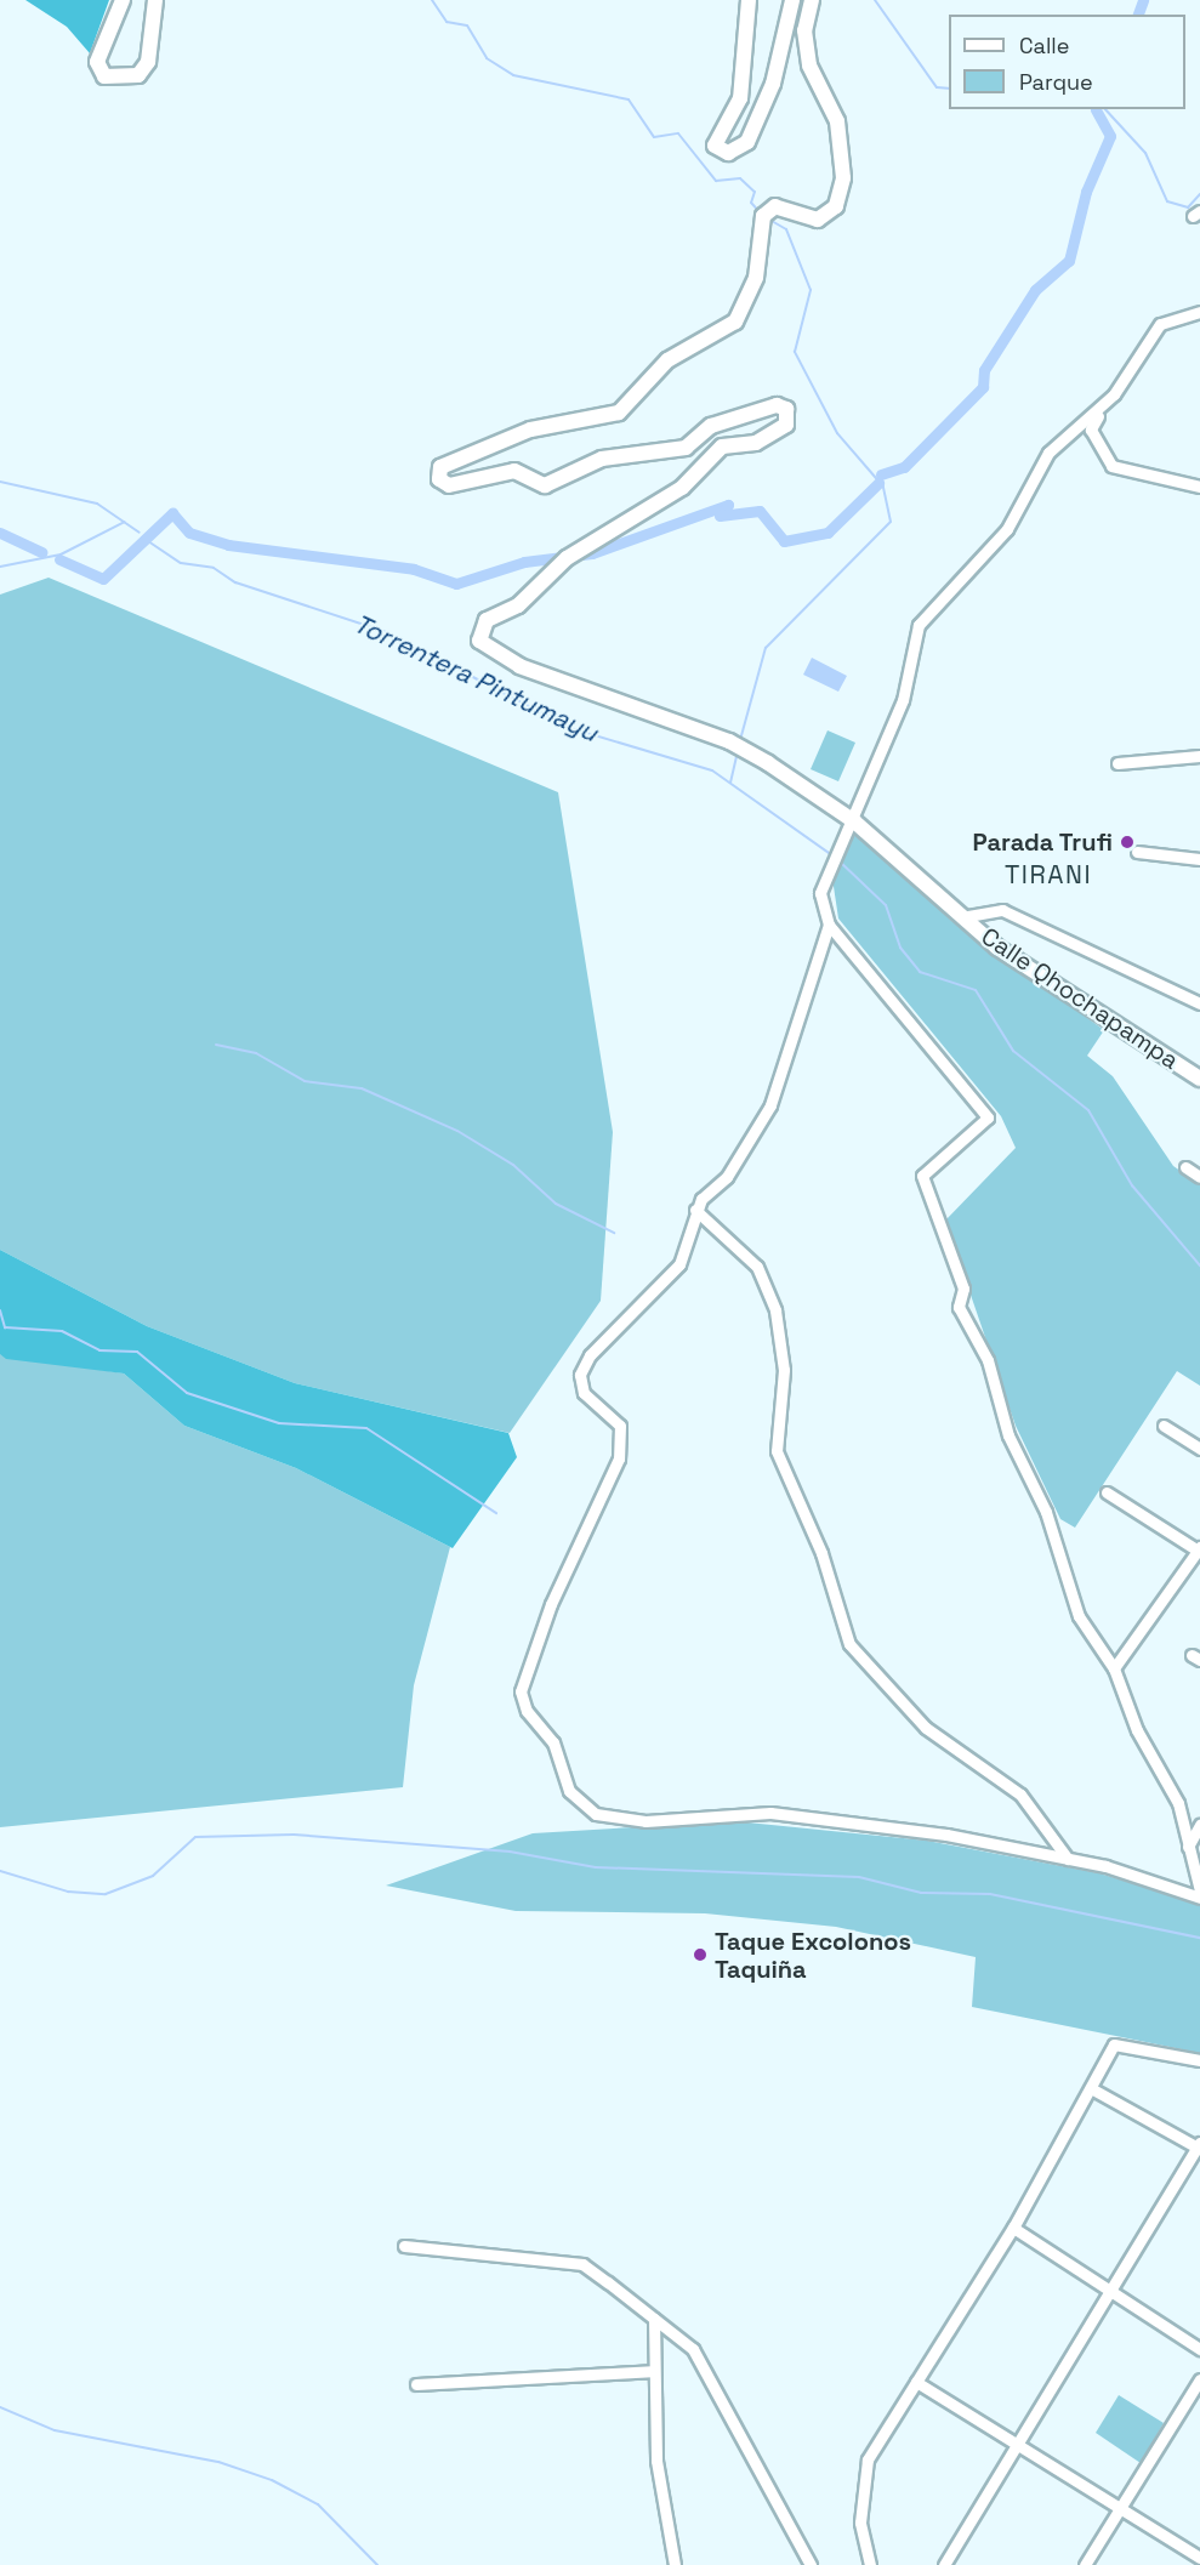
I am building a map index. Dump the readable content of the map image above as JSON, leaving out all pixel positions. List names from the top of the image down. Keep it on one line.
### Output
{"streets":{"street":["Calle Qhochapampa"]},"districts":["TIRANI"],"water":["Torrentera Pintumayu"],"places":["Parada Trufi","Taque Excolonos Taquiña"],"legend":["Calle","Parque"]}
